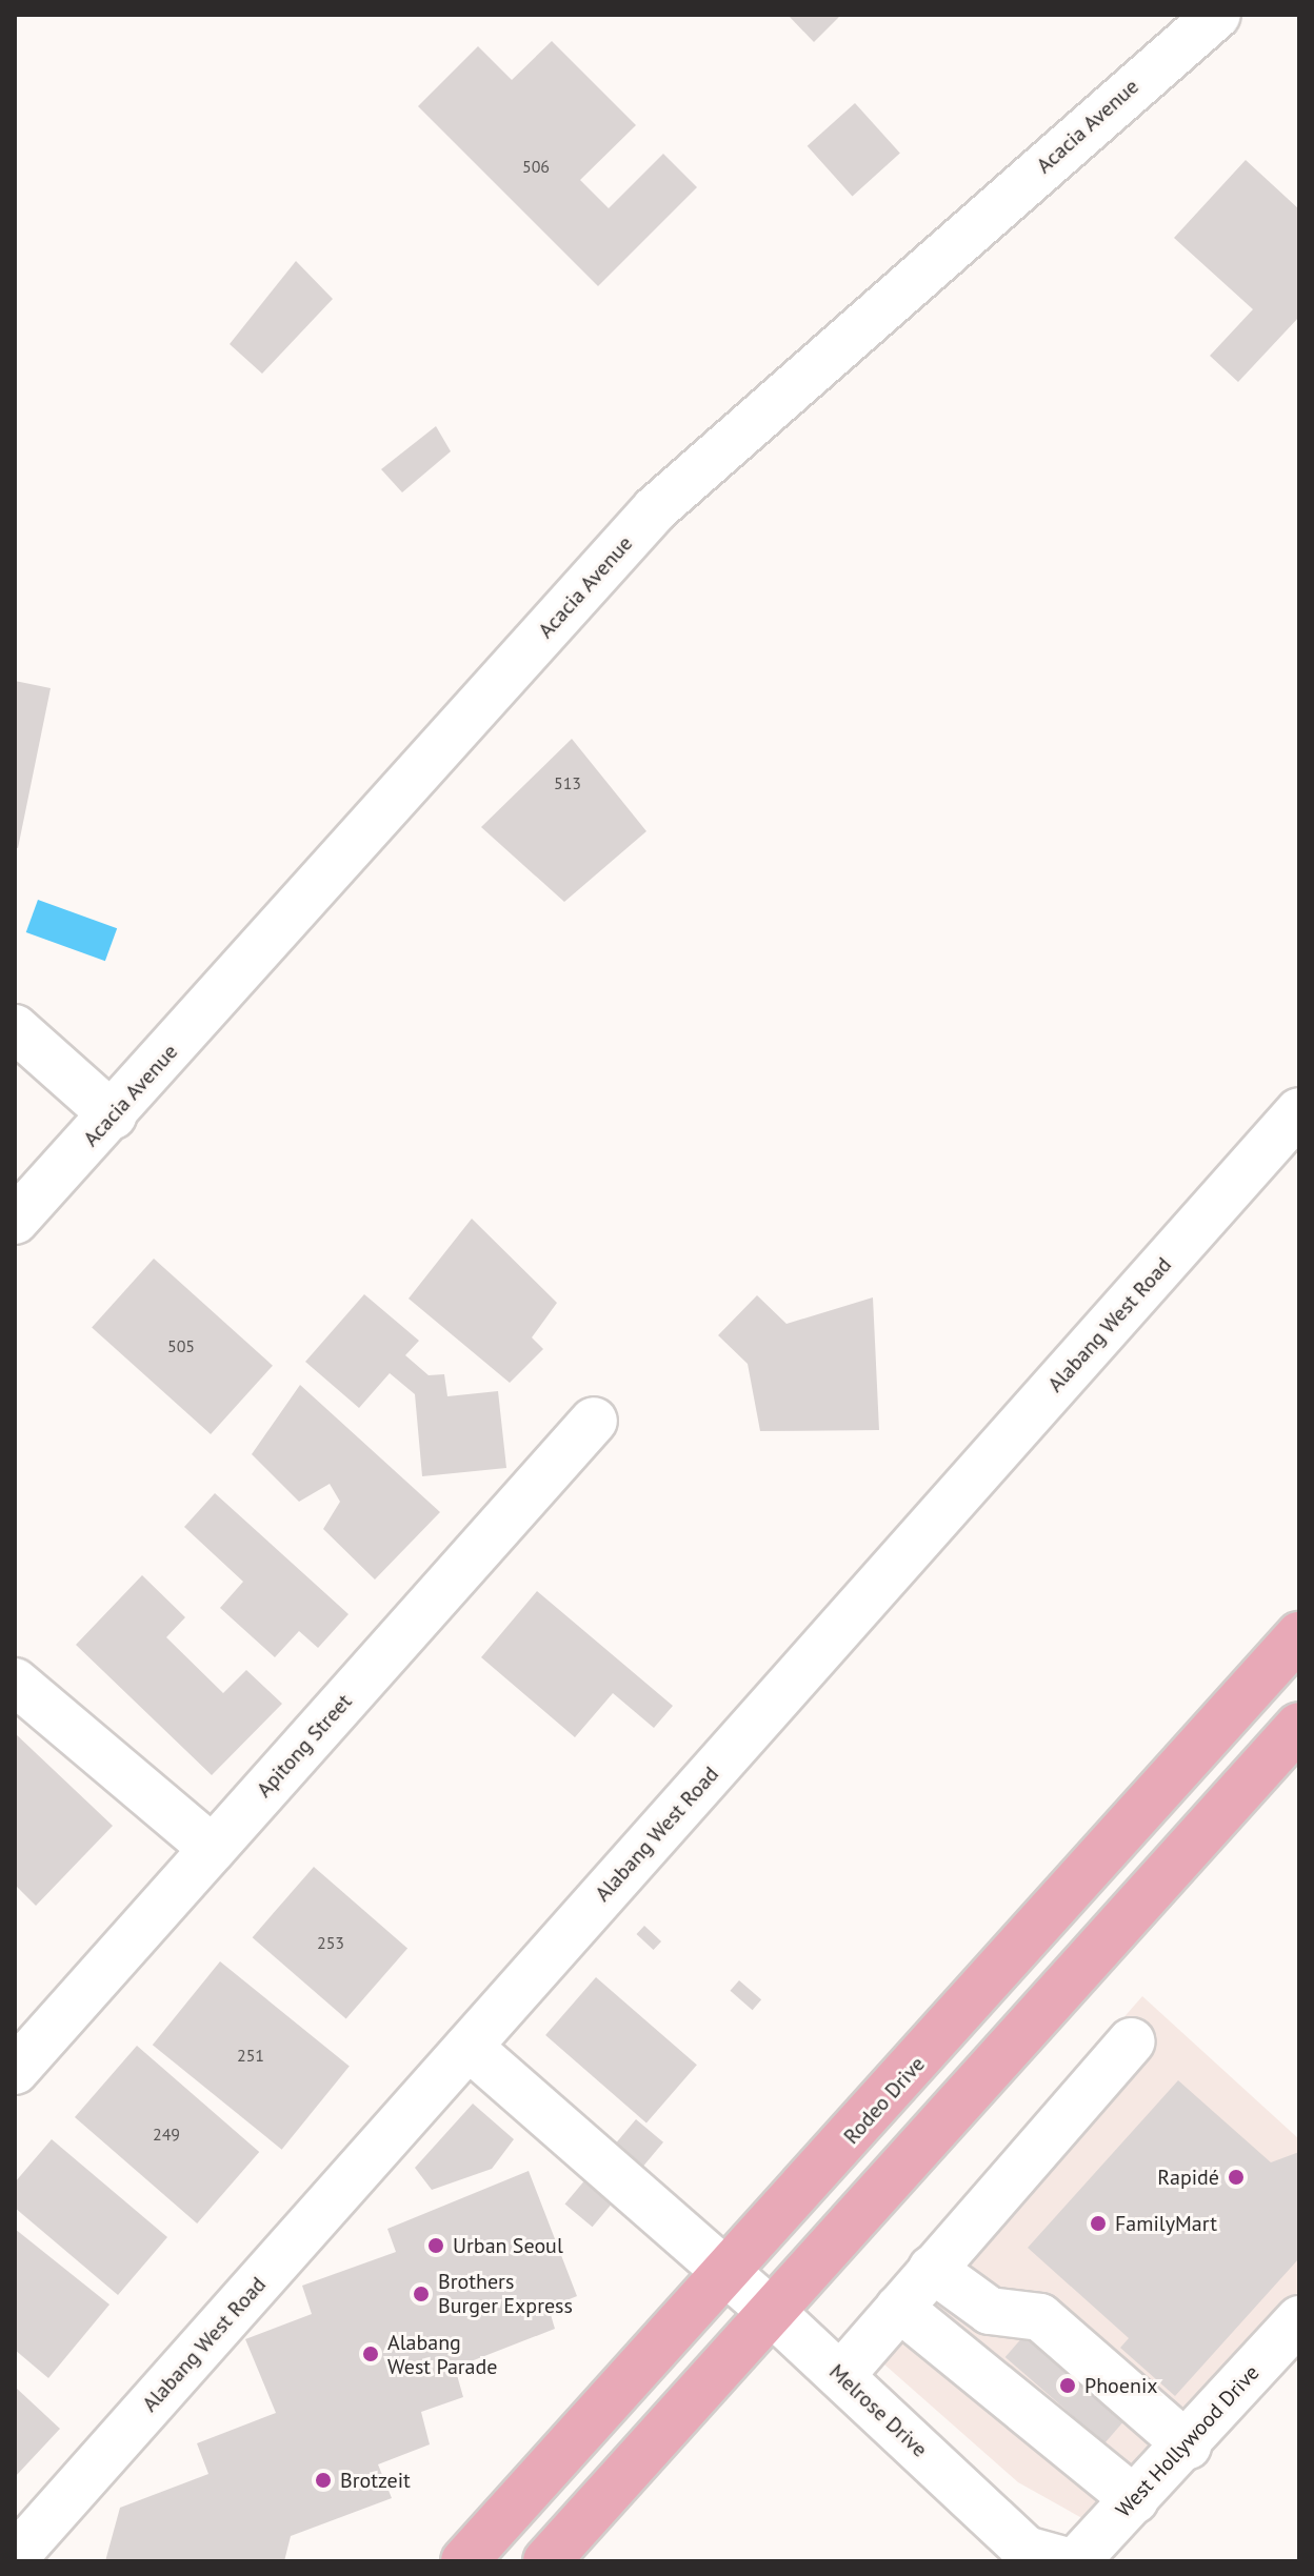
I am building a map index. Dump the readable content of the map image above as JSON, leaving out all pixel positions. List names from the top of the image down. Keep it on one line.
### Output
{"streets":{"main road":["Rodeo Drive"],"street":["Acacia Avenue","Alabang West Road","Apitong Street","Melrose Drive","West Hollywood Drive"]},"crossings":[["Alabang West Road","Melrose Drive"],["Rodeo Drive","Melrose Drive"]],"places":["Rapidé","FamilyMart","Urban Seoul","Brothers Burger Express","Alabang West Parade","Phoenix","Brotzeit"],"house_numbers":["506","513","505","253","251","249"]}
